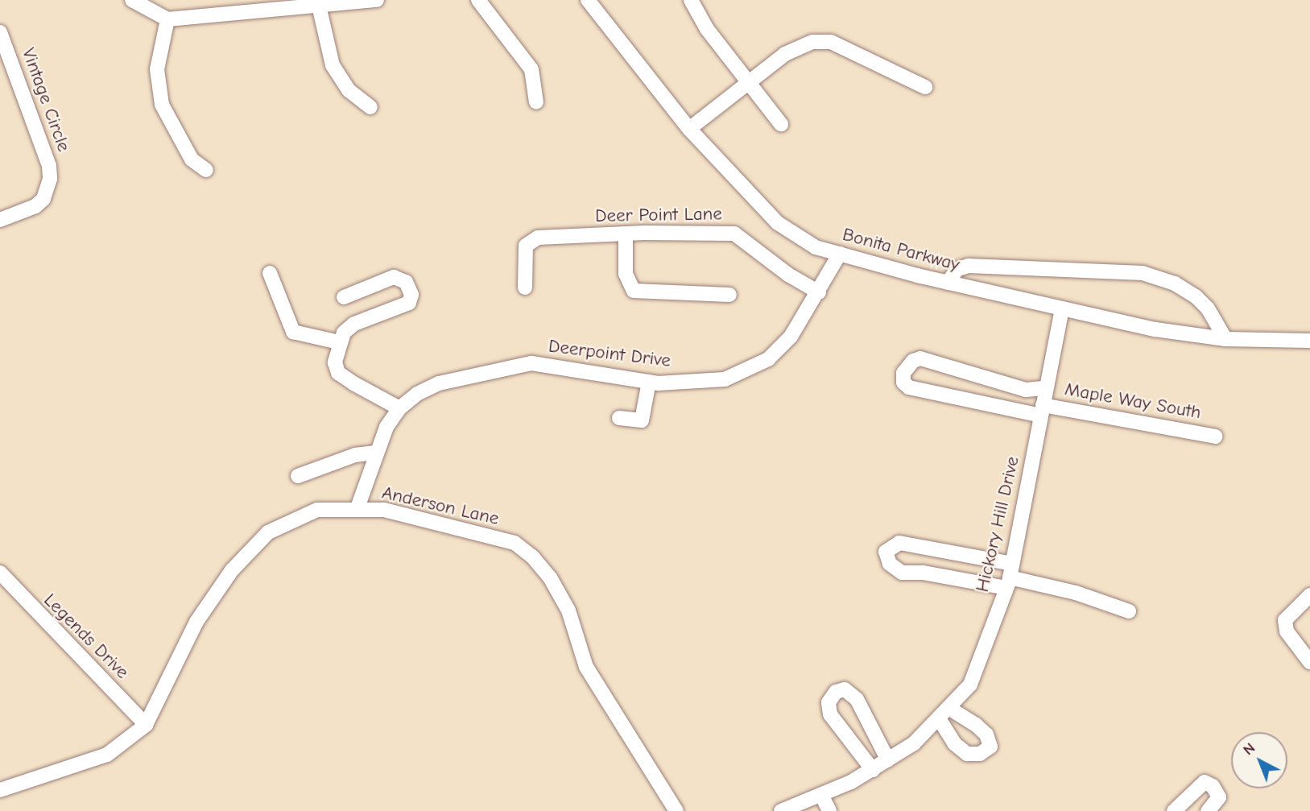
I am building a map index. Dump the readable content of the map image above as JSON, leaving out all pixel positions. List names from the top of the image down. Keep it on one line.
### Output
{"streets":{"street":["Vintage Circle","Deer Point Lane","Bonita Parkway","Deerpoint Drive","Maple Way South","Anderson Lane","Hickory Hill Drive","Legends Drive"]},"crossings":[["Deer Point Lane","Deerpoint Drive"],["Bonita Parkway","Deerpoint Drive"],["Bonita Parkway","Hickory Hill Drive"],["Deerpoint Drive","Anderson Lane"],["Maple Way South","Hickory Hill Drive"],["Anderson Lane","Legends Drive"]],"north":"top left"}
